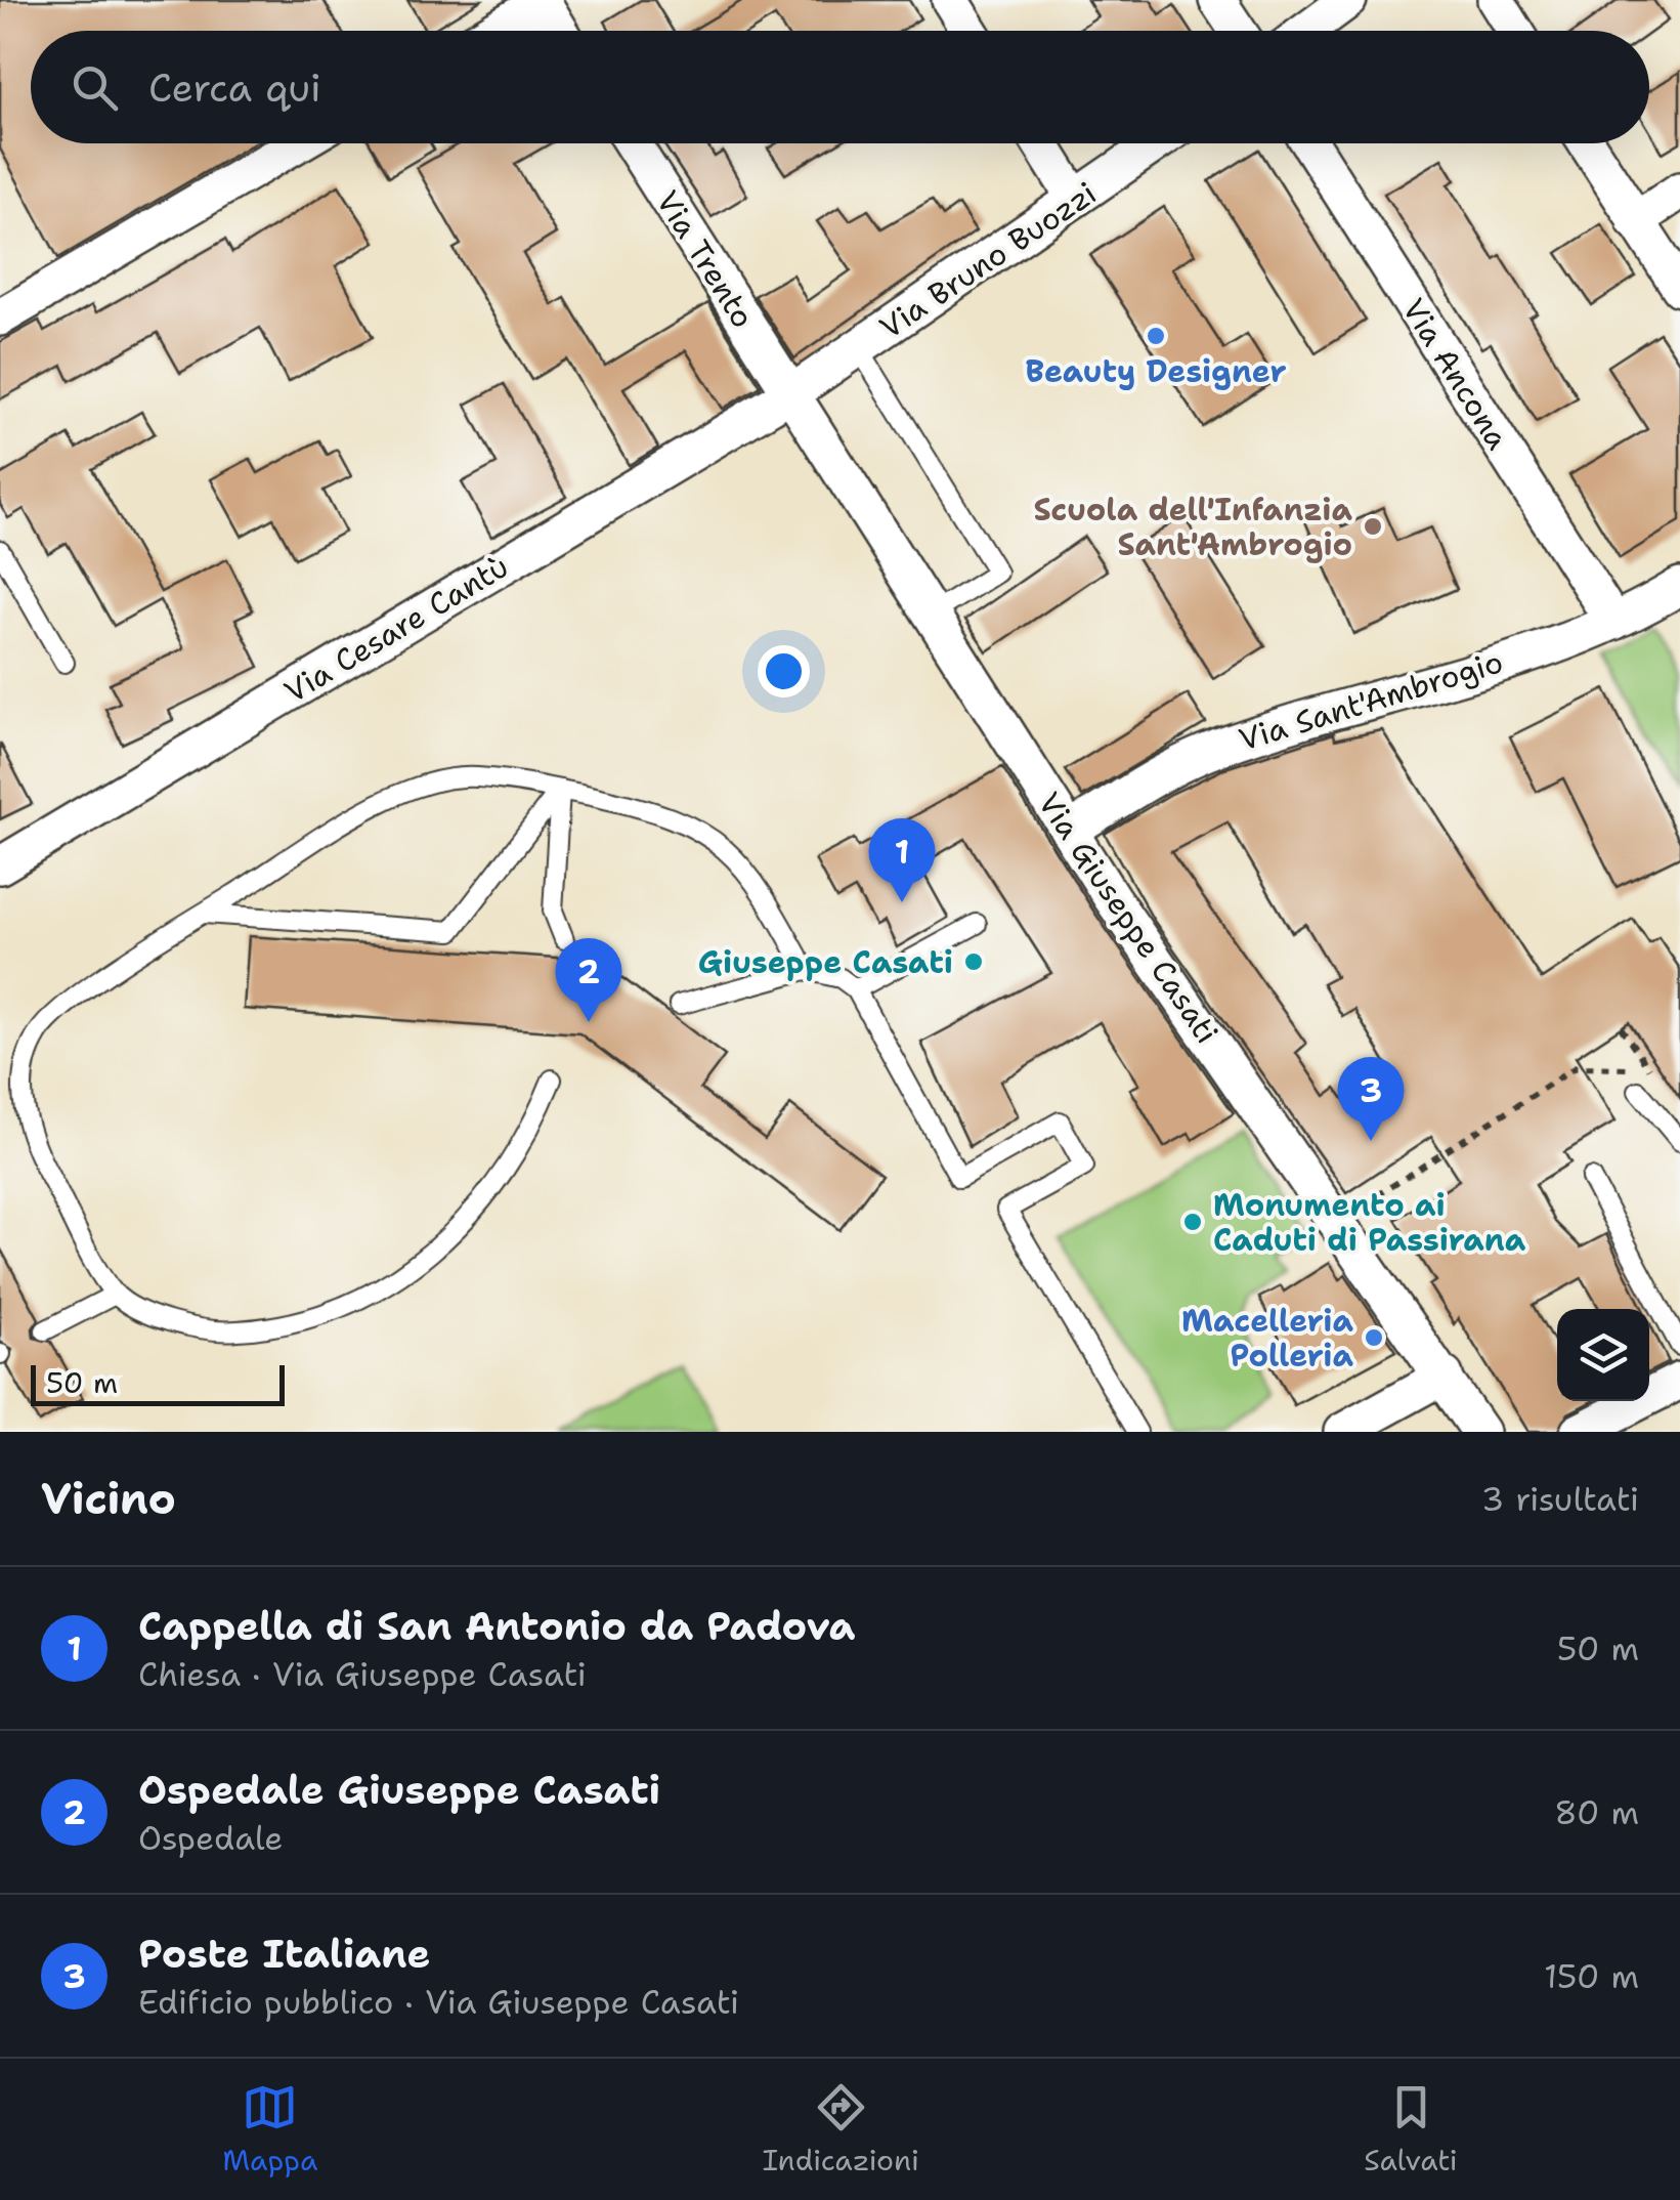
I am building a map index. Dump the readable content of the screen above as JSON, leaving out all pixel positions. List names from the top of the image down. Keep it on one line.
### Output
{"streets":{"street":["Via Trento","Via Bruno Buozzi","Via Ancona","Via Cesare Cantù","Via Sant'Ambrogio","Via Giuseppe Casati"]},"crossings":[["Via Trento","Via Bruno Buozzi"],["Via Trento","Via Cesare Cantù"],["Via Trento","Via Giuseppe Casati"],["Via Bruno Buozzi","Via Cesare Cantù"],["Via Bruno Buozzi","Via Giuseppe Casati"],["Via Ancona","Via Sant'Ambrogio"],["Via Cesare Cantù","Via Giuseppe Casati"],["Via Sant'Ambrogio","Via Giuseppe Casati"]],"places":["Beauty Designer","Scuola dell'Infanzia Sant'Ambrogio","Giuseppe Casati","Monumento ai Caduti di Passirana","Macelleria Polleria"],"scale_bar":"50 m","page":{"search":"Cerca qui","pins":["1","2","3"],"scale":"50 m","heading":["Vicino","3 risultati"],"list":[{"mark":"1","name":"Cappella di San Antonio da Padova","note":"Chiesa · Via Giuseppe Casati","value":"50 m"},{"mark":"2","name":"Ospedale Giuseppe Casati","note":"Ospedale","value":"80 m"},{"mark":"3","name":"Poste Italiane","note":"Edificio pubblico · Via Giuseppe Casati","value":"150 m"}],"nav":["Mappa","Indicazioni","Salvati"]}}
